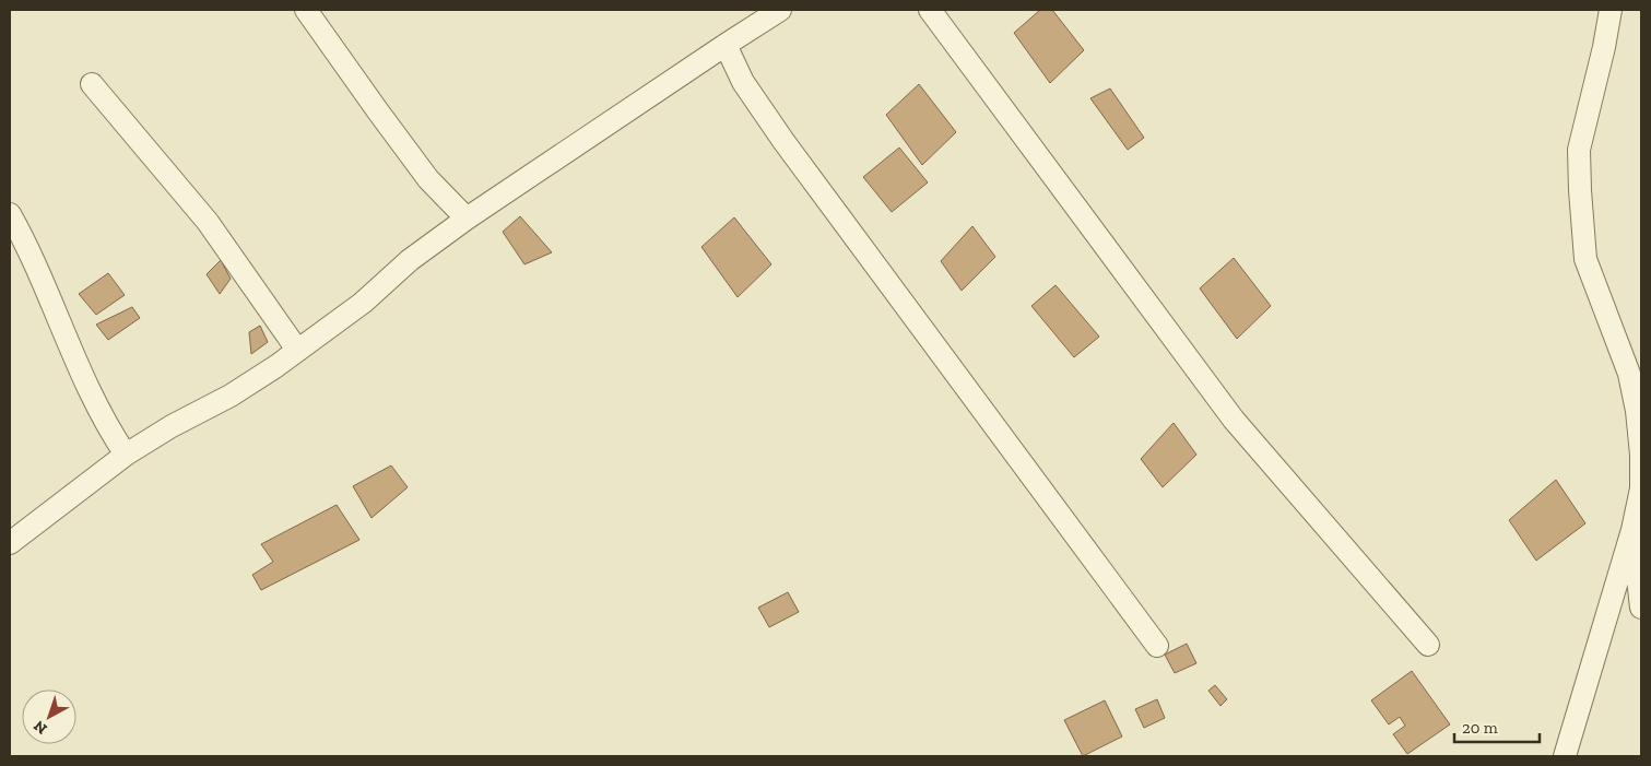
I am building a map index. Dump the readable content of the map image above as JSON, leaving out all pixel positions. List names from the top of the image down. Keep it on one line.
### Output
{"scale_bar":"20 m","north":"bottom left"}
